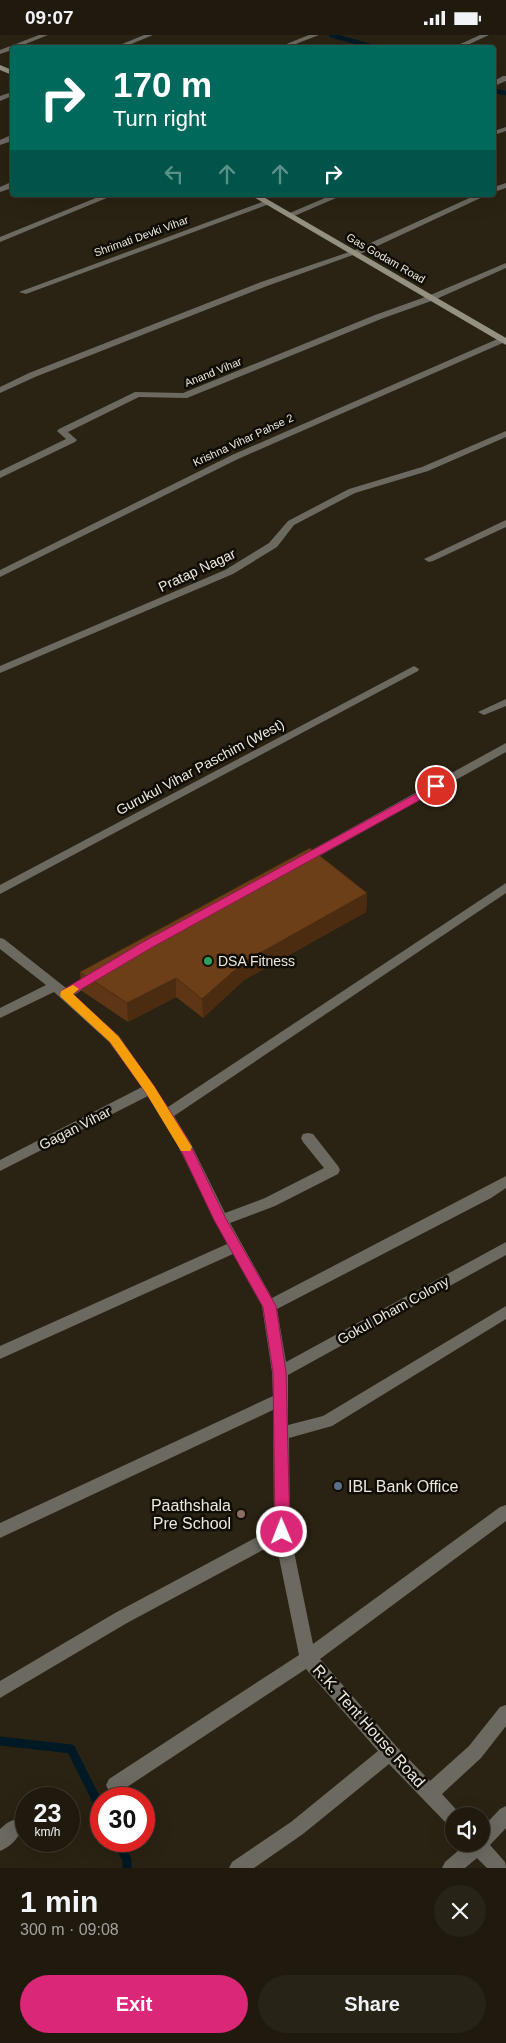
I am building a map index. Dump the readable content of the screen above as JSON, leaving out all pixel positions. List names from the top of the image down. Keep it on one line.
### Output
{"streets":{"main road":["Gas Godam Road"],"street":["Shrimati Devki Vihar","Anand Vihar","Krishna Vihar Pahse 2","Pratap Nagar","Gurukul Vihar Paschim (West)","Gagan Vihar","Gokul Dham Colony","R.K. Tent House Road"]},"crossings":[["Shrimati Devki Vihar","Gas Godam Road"],["Gas Godam Road","Anand Vihar"],["Gas Godam Road","Krishna Vihar Pahse 2"],["Gagan Vihar","R.K. Tent House Road"],["Gokul Dham Colony","R.K. Tent House Road"]],"places":["DSA Fitness","IBL Bank Office","Paathshala Pre School"],"page":{"status":"09:07","turn":["170 m","Turn right"],"speed":"23 km/h","limit":"30","heading":["1 min","300 m · 09:08"],"buttons":["Exit","Share"]}}
